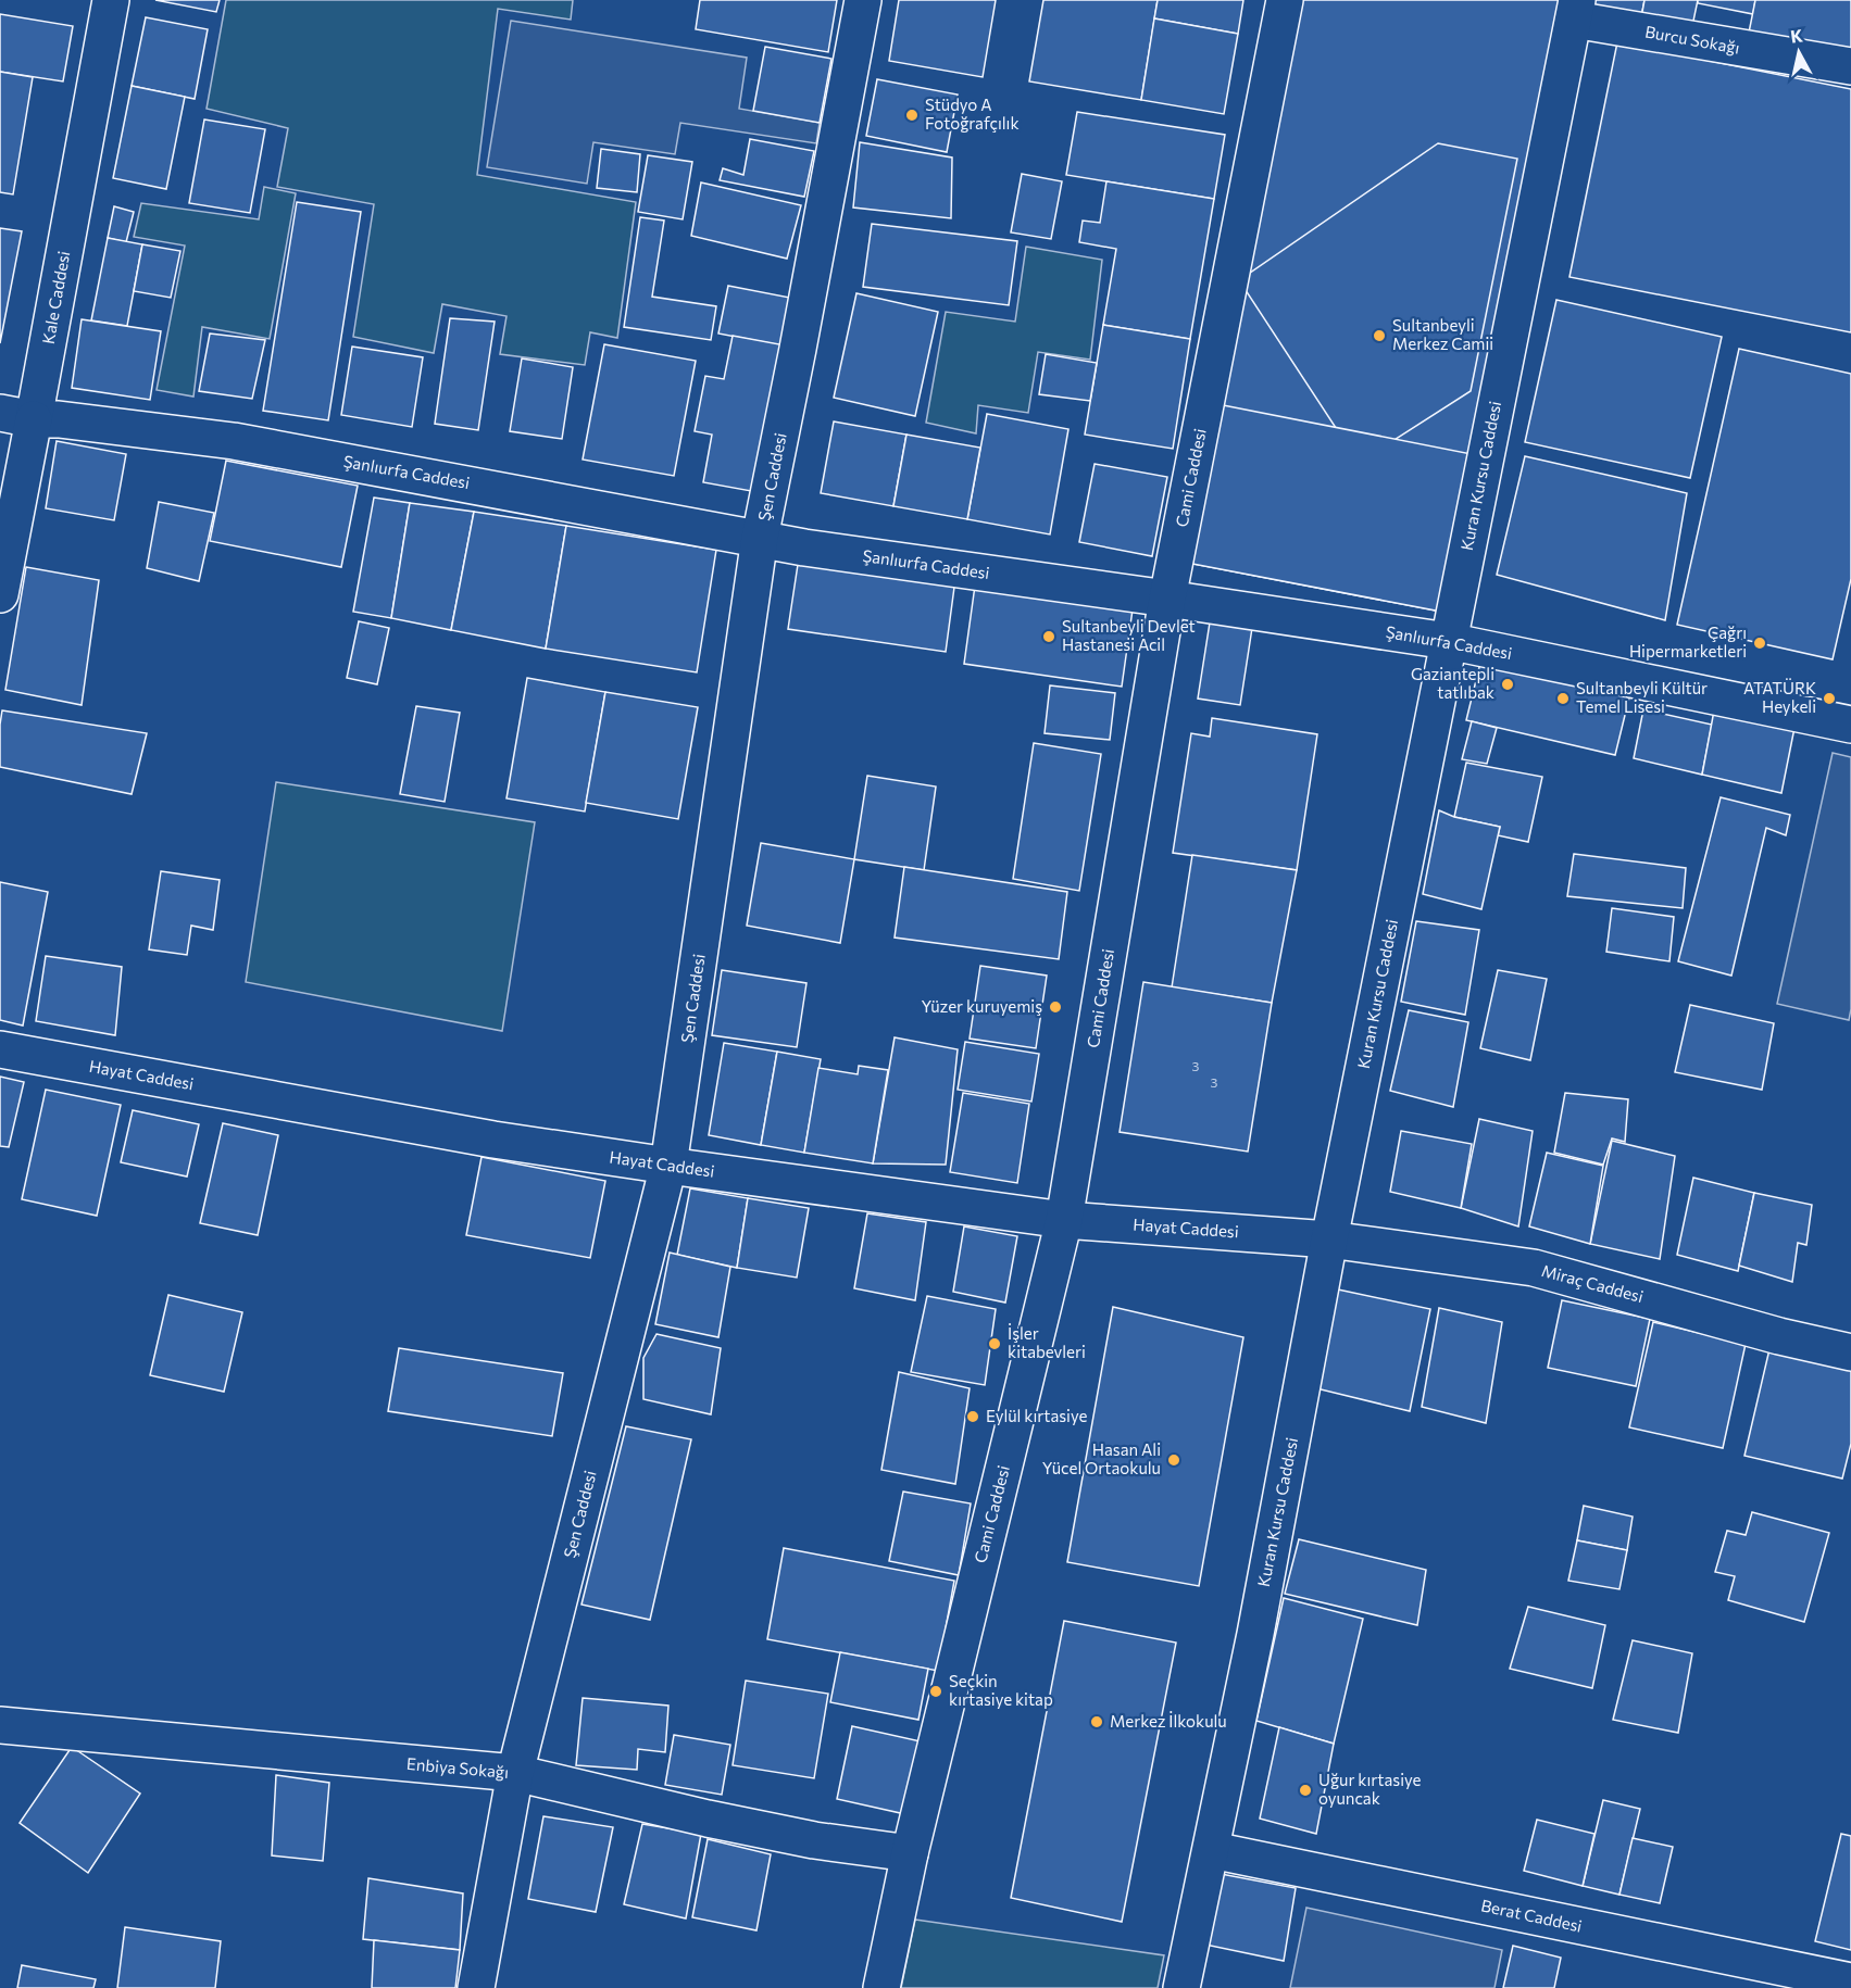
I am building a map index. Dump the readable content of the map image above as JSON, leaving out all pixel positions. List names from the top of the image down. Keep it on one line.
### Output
{"streets":{"street":["Burcu Sokağı","Kale Caddesi","Şanlıurfa Caddesi","Kuran Kursu Caddesi","Şen Caddesi","Cami Caddesi","Hayat Caddesi","Miraç Caddesi","Enbiya Sokağı","Berat Caddesi"]},"crossings":[["Burcu Sokağı","Kuran Kursu Caddesi"],["Kale Caddesi","Şanlıurfa Caddesi"],["Şanlıurfa Caddesi","Kuran Kursu Caddesi"],["Şanlıurfa Caddesi","Şen Caddesi"],["Şanlıurfa Caddesi","Cami Caddesi"],["Kuran Kursu Caddesi","Hayat Caddesi"],["Kuran Kursu Caddesi","Miraç Caddesi"],["Kuran Kursu Caddesi","Berat Caddesi"],["Şen Caddesi","Hayat Caddesi"],["Şen Caddesi","Enbiya Sokağı"],["Cami Caddesi","Hayat Caddesi"],["Cami Caddesi","Enbiya Sokağı"],["Hayat Caddesi","Miraç Caddesi"]],"places":["Stüdyo A Fotoğrafçılık","Sultanbeyli Merkez Camii","Sultanbeyli Devlet Hastanesi Acil","Çağrı Hipermarketleri","Gaziantepli tatlıbak","Sultanbeyli Kültür Temel Lisesi","ATATÜRK Heykeli","Yüzer kuruyemiş","İşler kitabevleri","Eylül kırtasiye","Hasan Ali Yücel Ortaokulu","Seçkin kırtasiye kitap","Merkez İlkokulu","Uğur kırtasiye oyuncak"],"house_numbers":["3","3"],"north":"top"}
